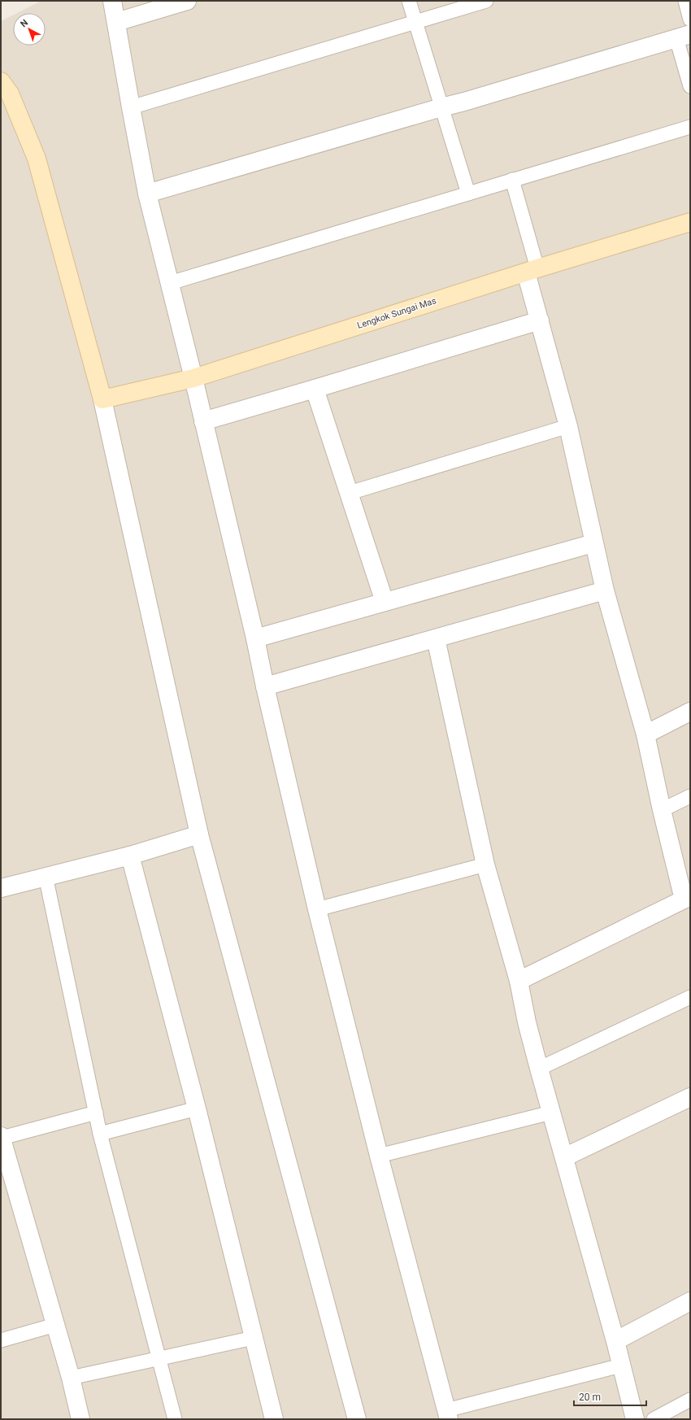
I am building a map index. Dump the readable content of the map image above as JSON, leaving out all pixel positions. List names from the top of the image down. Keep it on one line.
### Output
{"streets":{"street":["Lengkok Sungai Mas"]},"scale_bar":"20 m","north":"top left"}
